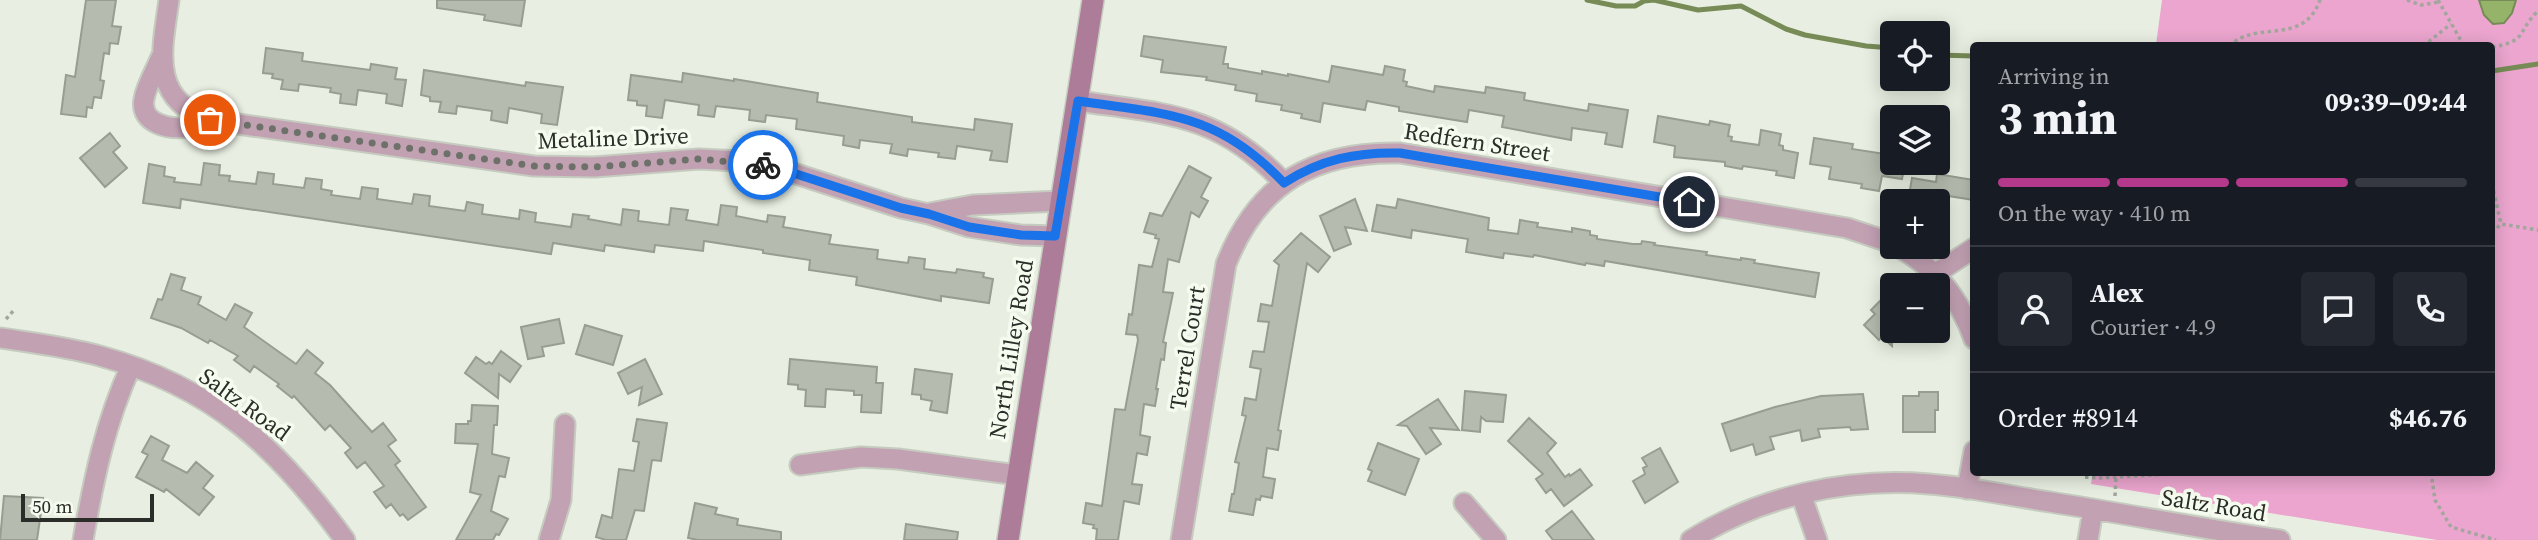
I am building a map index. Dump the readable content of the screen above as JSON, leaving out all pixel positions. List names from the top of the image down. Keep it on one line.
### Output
{"streets":{"street":["Metaline Drive","Redfern Street","Terrel Court","North Lilley Road","Saltz Road"]},"crossings":[["Metaline Drive","North Lilley Road"],["Redfern Street","Terrel Court"]],"scale_bar":"50 m","page":{"map_buttons":["+","−"],"heading":["3 min","Arriving in","09:39–09:44"],"panel":["Alex","Courier · 4.9","Order #8914","$46.76"],"bar":"On the way · 410 m","scale":"50 m"}}
